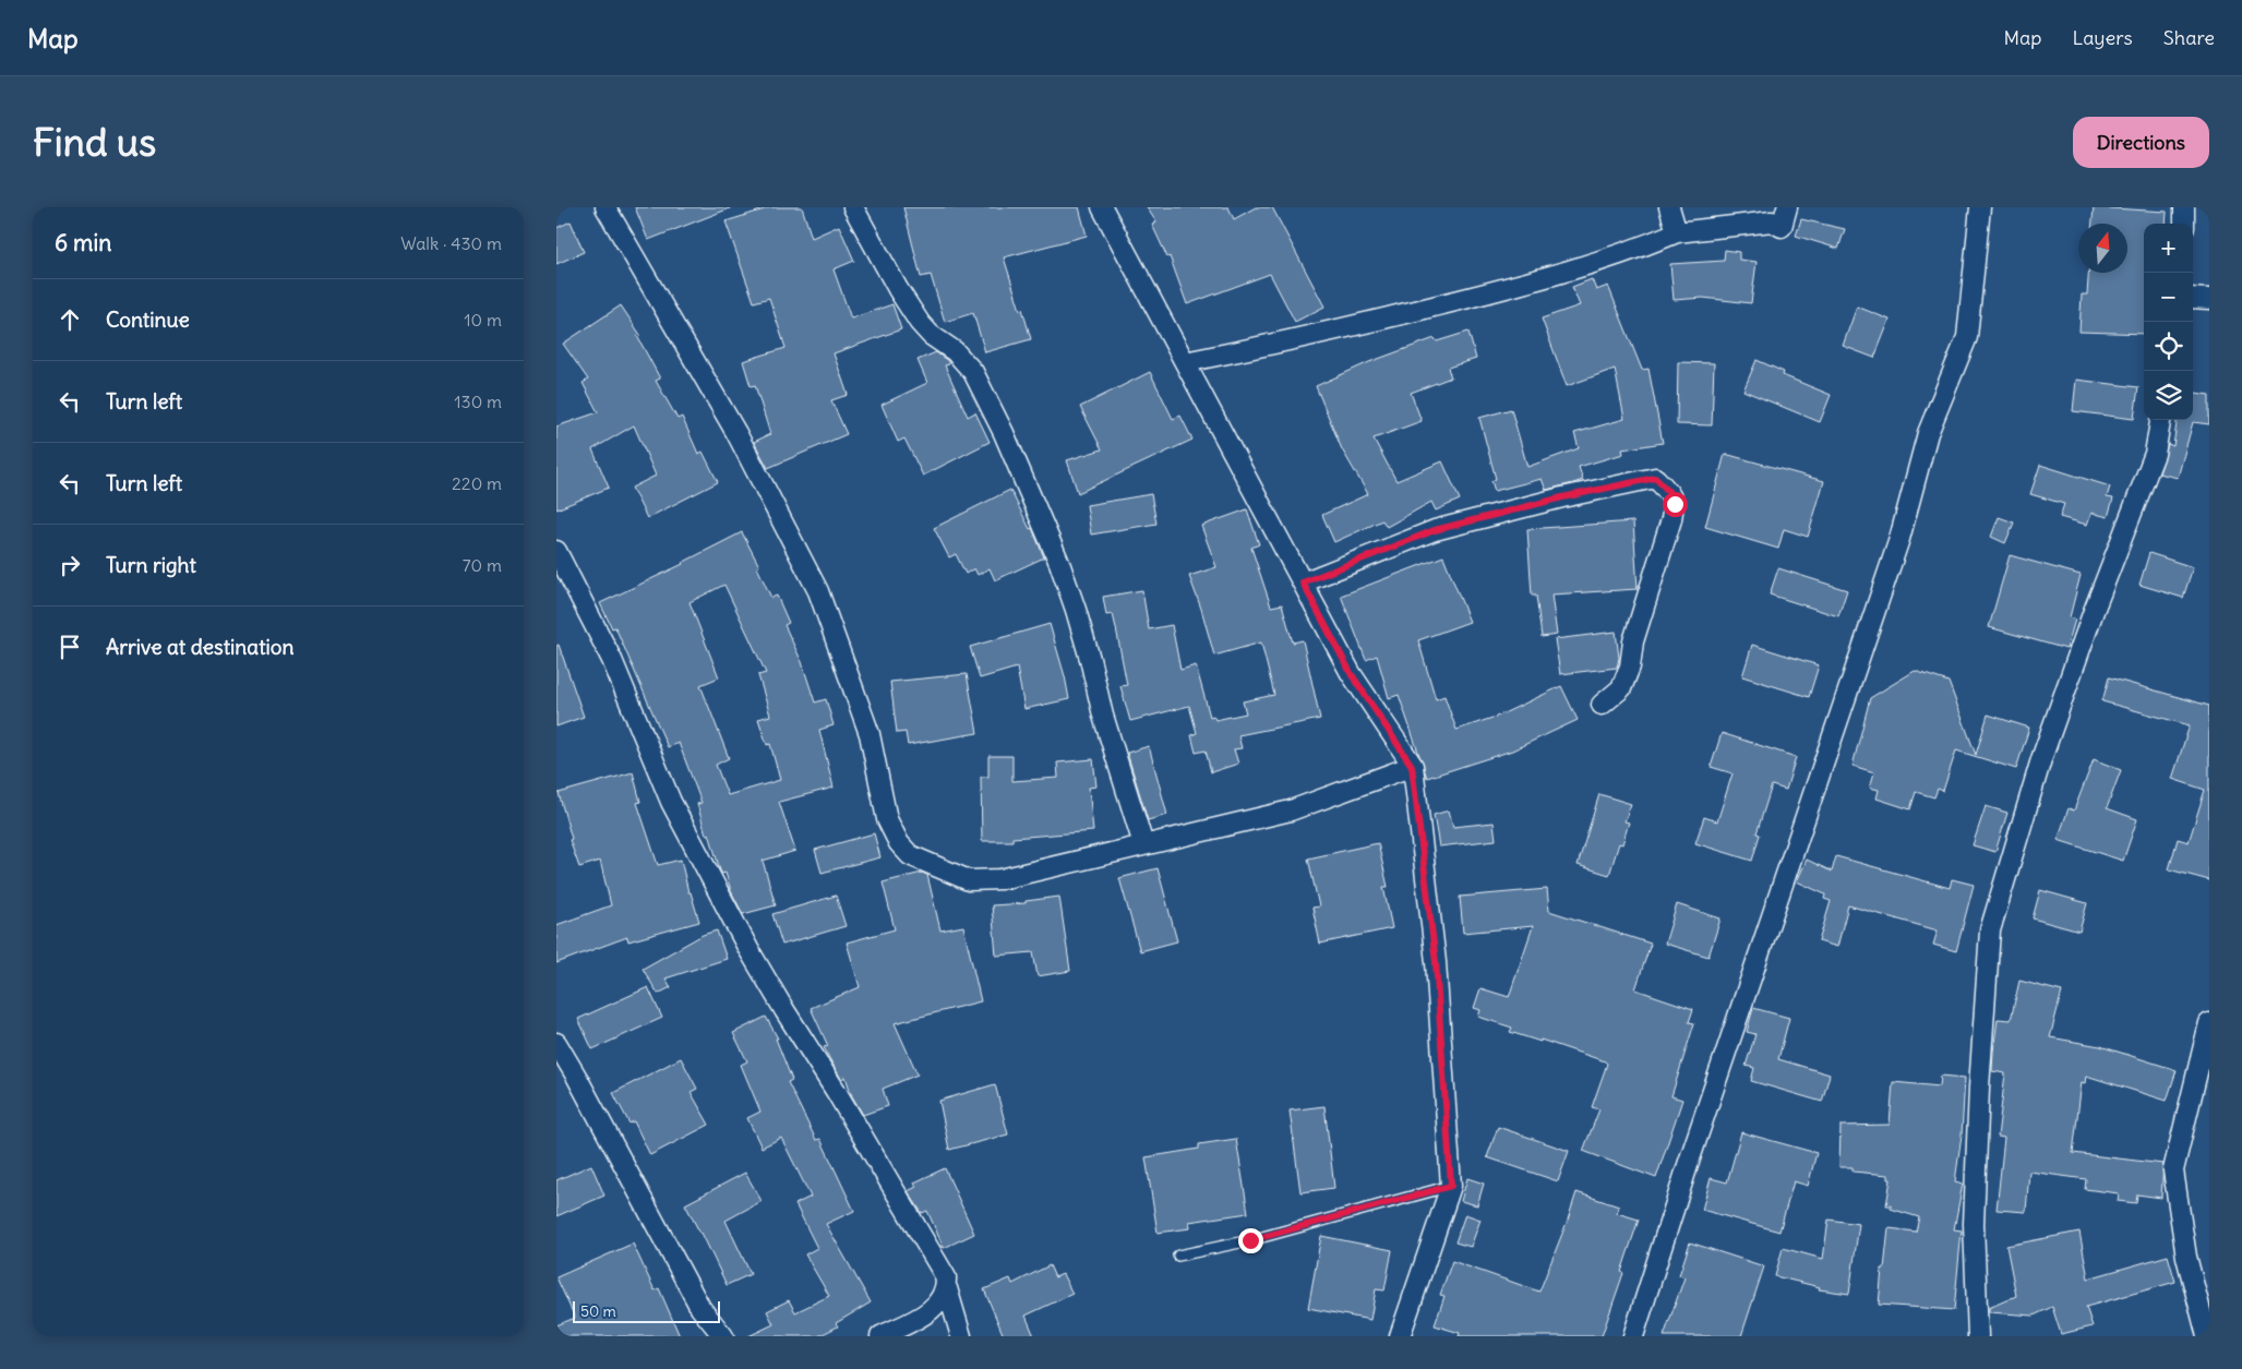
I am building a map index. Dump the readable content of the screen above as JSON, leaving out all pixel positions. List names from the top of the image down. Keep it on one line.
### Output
{"scale_bar":"50 m","north":"top","page":{"header":"Map","nav":["Map","Layers","Share"],"buttons":"Directions","title":"Find us","heading":["6 min","Walk · 430 m"],"map_buttons":["+","−"],"list":[["Continue","10 m"],["Turn left","130 m"],["Turn left","220 m"],["Turn right","70 m"],"Arrive at destination"],"scale":"50 m"}}
